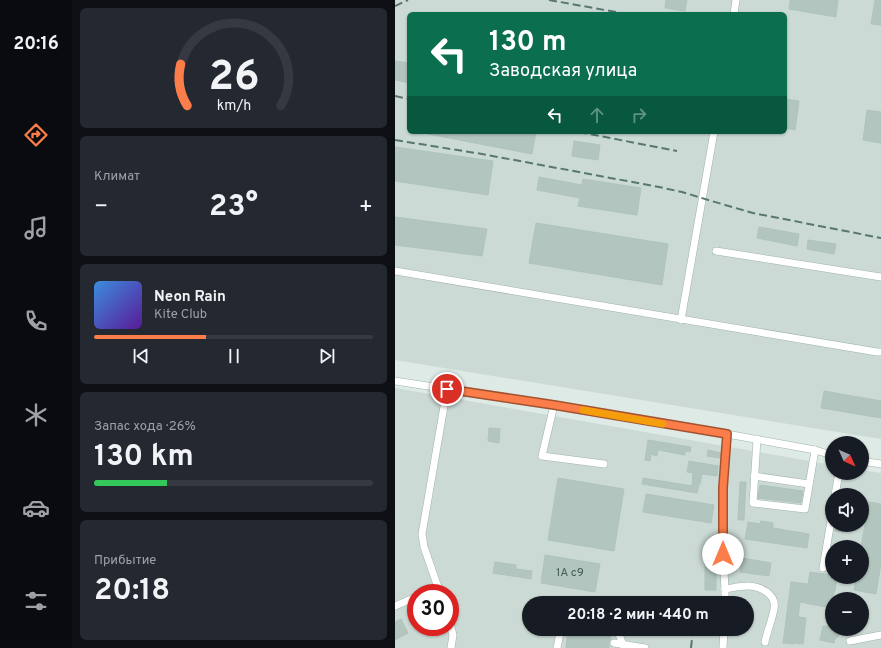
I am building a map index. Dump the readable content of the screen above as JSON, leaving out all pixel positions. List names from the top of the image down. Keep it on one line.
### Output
{"house_numbers":["1А с9"],"north":"bottom right","page":{"tabs":"20:16","turn":["130 m","Заводская улица"],"tile":["Климат",["Запас хода · 26%","130 km"],["Прибытие","20:18"]],"heat":["−","23°","+"],"song":["Neon Rain","Kite Club"],"map_buttons":["+","−"],"limit":"30","trip":"20:18 · 2 мин · 440 m","gauge":["26","km/h"]}}
